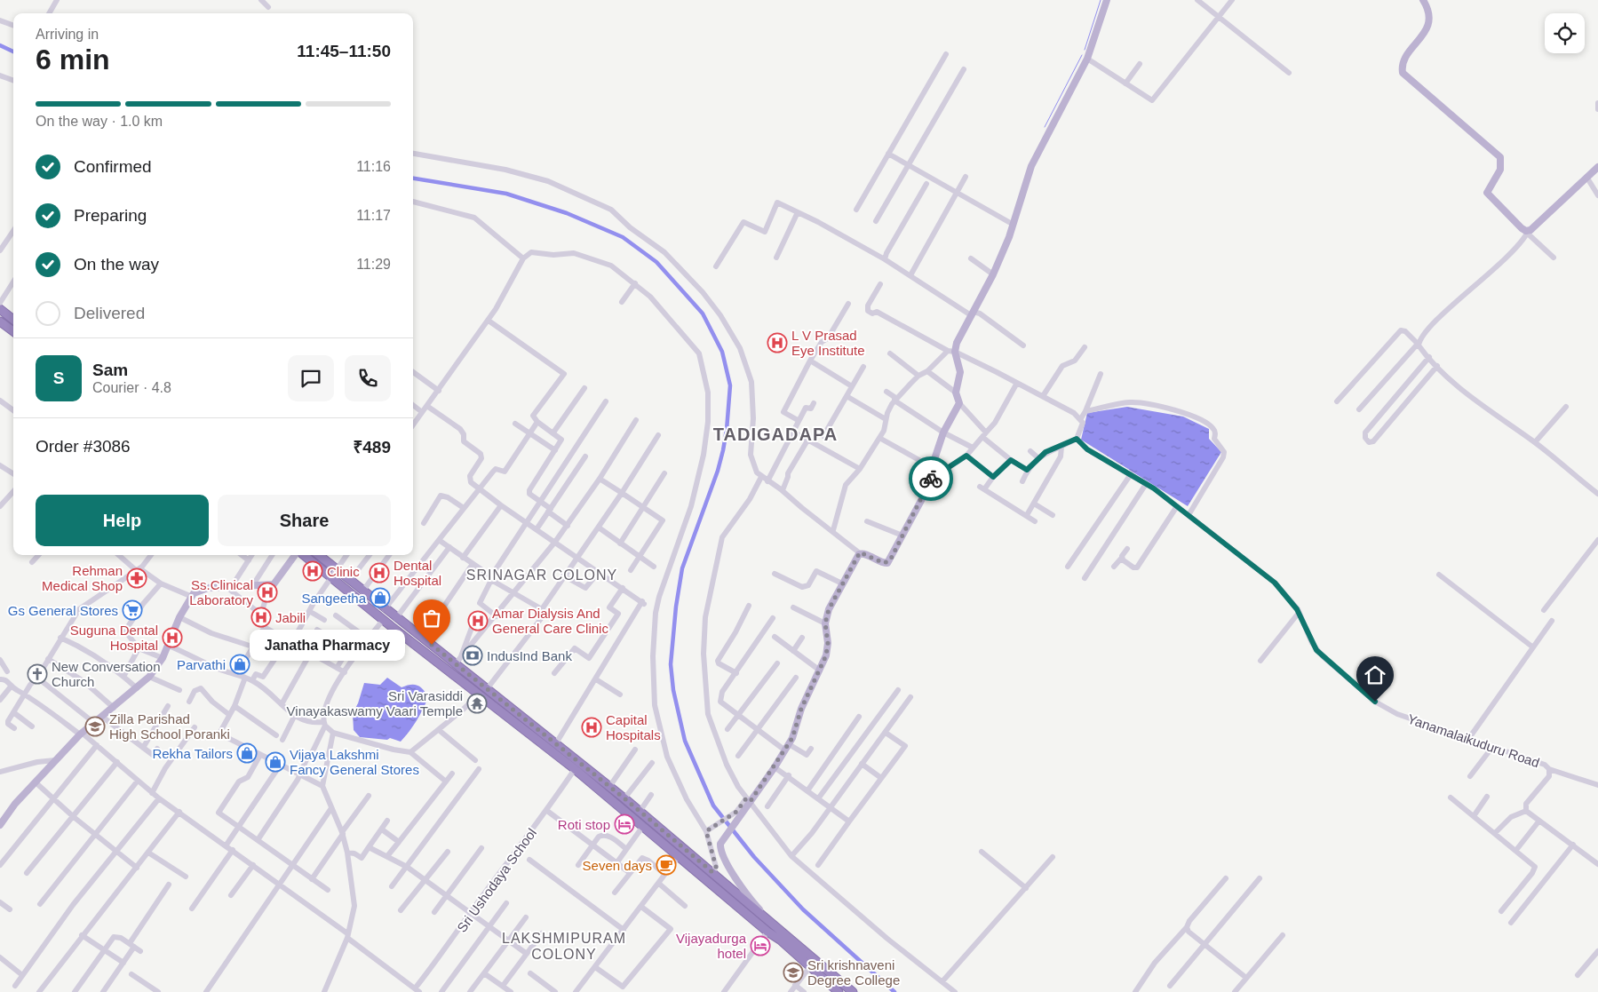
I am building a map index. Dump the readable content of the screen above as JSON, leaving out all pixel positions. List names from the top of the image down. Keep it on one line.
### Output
{"streets":{"street":["Yanamalaikuduru Road","Sri Ushodaya School"]},"districts":["TADIGADAPA","SRINAGAR COLONY","LAKSHMIPURAM COLONY"],"places":{"hospital":["L V Prasad Eye Institute","Clinic","Dental Hospital","Ss.Clinical Laboratory","Jabili","Amar Dialysis And General Care Clinic","Suguna Dental Hospital","Capital Hospitals"],"pharmacy":["Rehman Medical Shop"],"shop":["Sangeetha","Parvathi","Rekha Tailors","Vijaya Lakshmi Fancy General Stores"],"supermarket":["Gs General Stores"],"other":["Janatha Pharmacy"],"bank":["IndusInd Bank"],"church":["New Conversation Church"],"temple":["Sri Varasiddi Vinayakaswamy Vaari Temple"],"school or university":["Zilla Parishad High School Poranki","Sri krishnaveni Degree College"],"hotel":["Roti stop","Vijayadurga hotel"],"cafe":["Seven days"]},"page":{"heading":["6 min","Arriving in","11:45–11:50"],"panel":["Sam","Courier · 4.8","Order #3086","₹489"],"bar":"On the way · 1.0 km","list":[["Confirmed","11:16"],["Preparing","11:17"],["On the way","11:29"],"Delivered"],"round":"S","buttons":["Help","Share"],"bubble":"Janatha Pharmacy"}}
